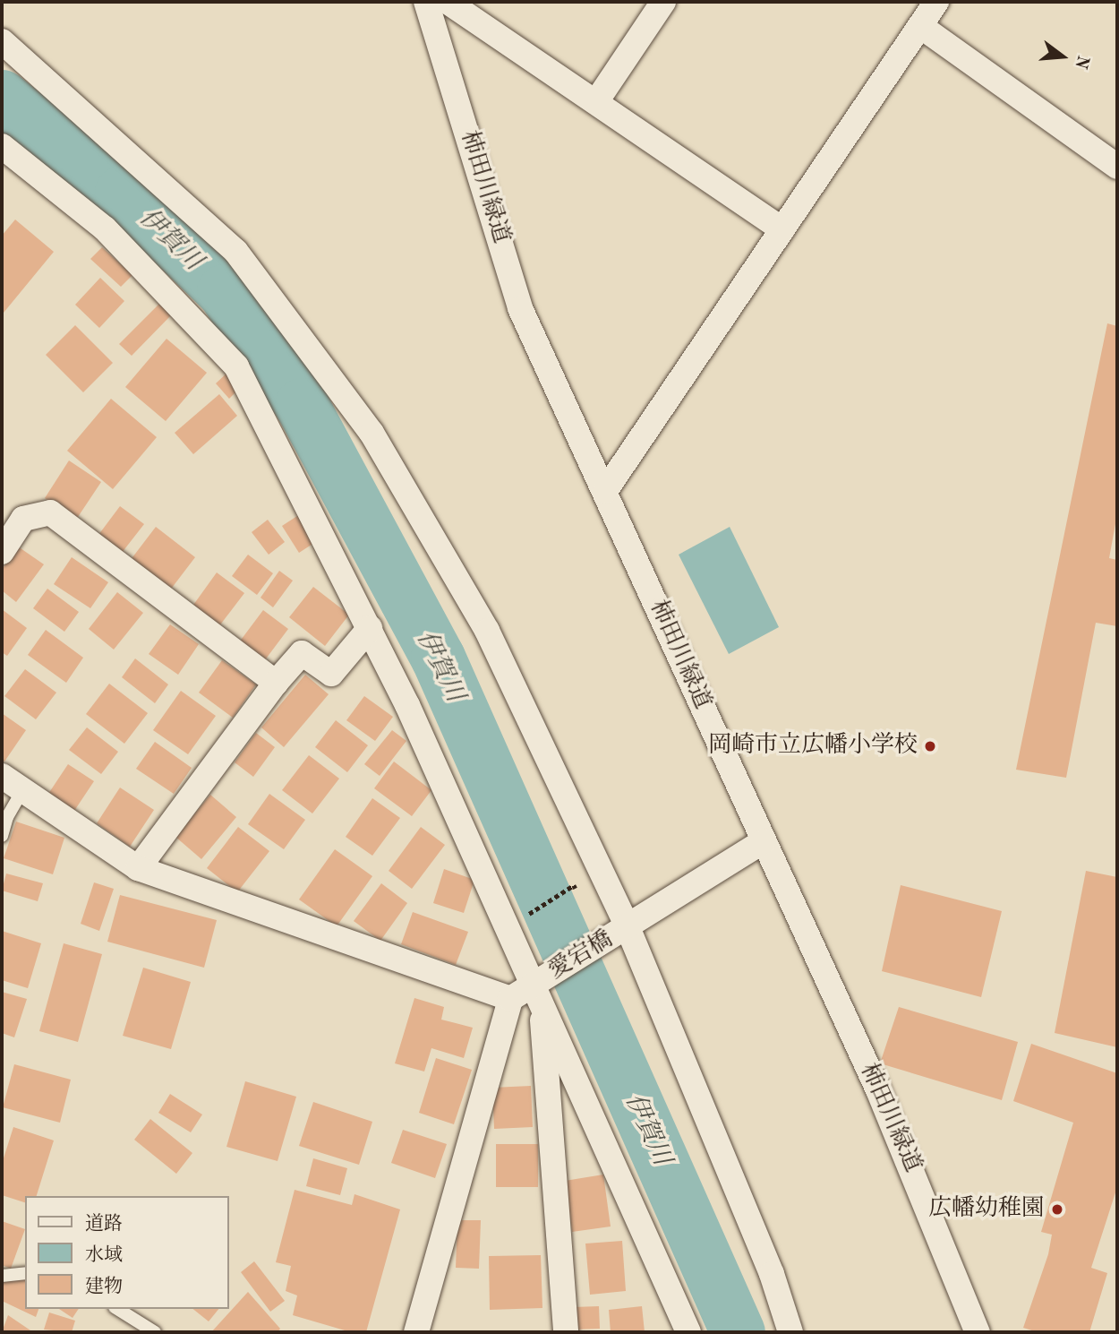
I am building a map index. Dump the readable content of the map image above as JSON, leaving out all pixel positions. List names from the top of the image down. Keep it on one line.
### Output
{"streets":{"street":["柿田川緑道","愛宕橋"]},"crossings":[["柿田川緑道","愛宕橋"]],"water":["伊賀川"],"places":["岡崎市立広幡小学校","広幡幼稚園"],"legend":["道路","水域","建物"],"north":"right"}
